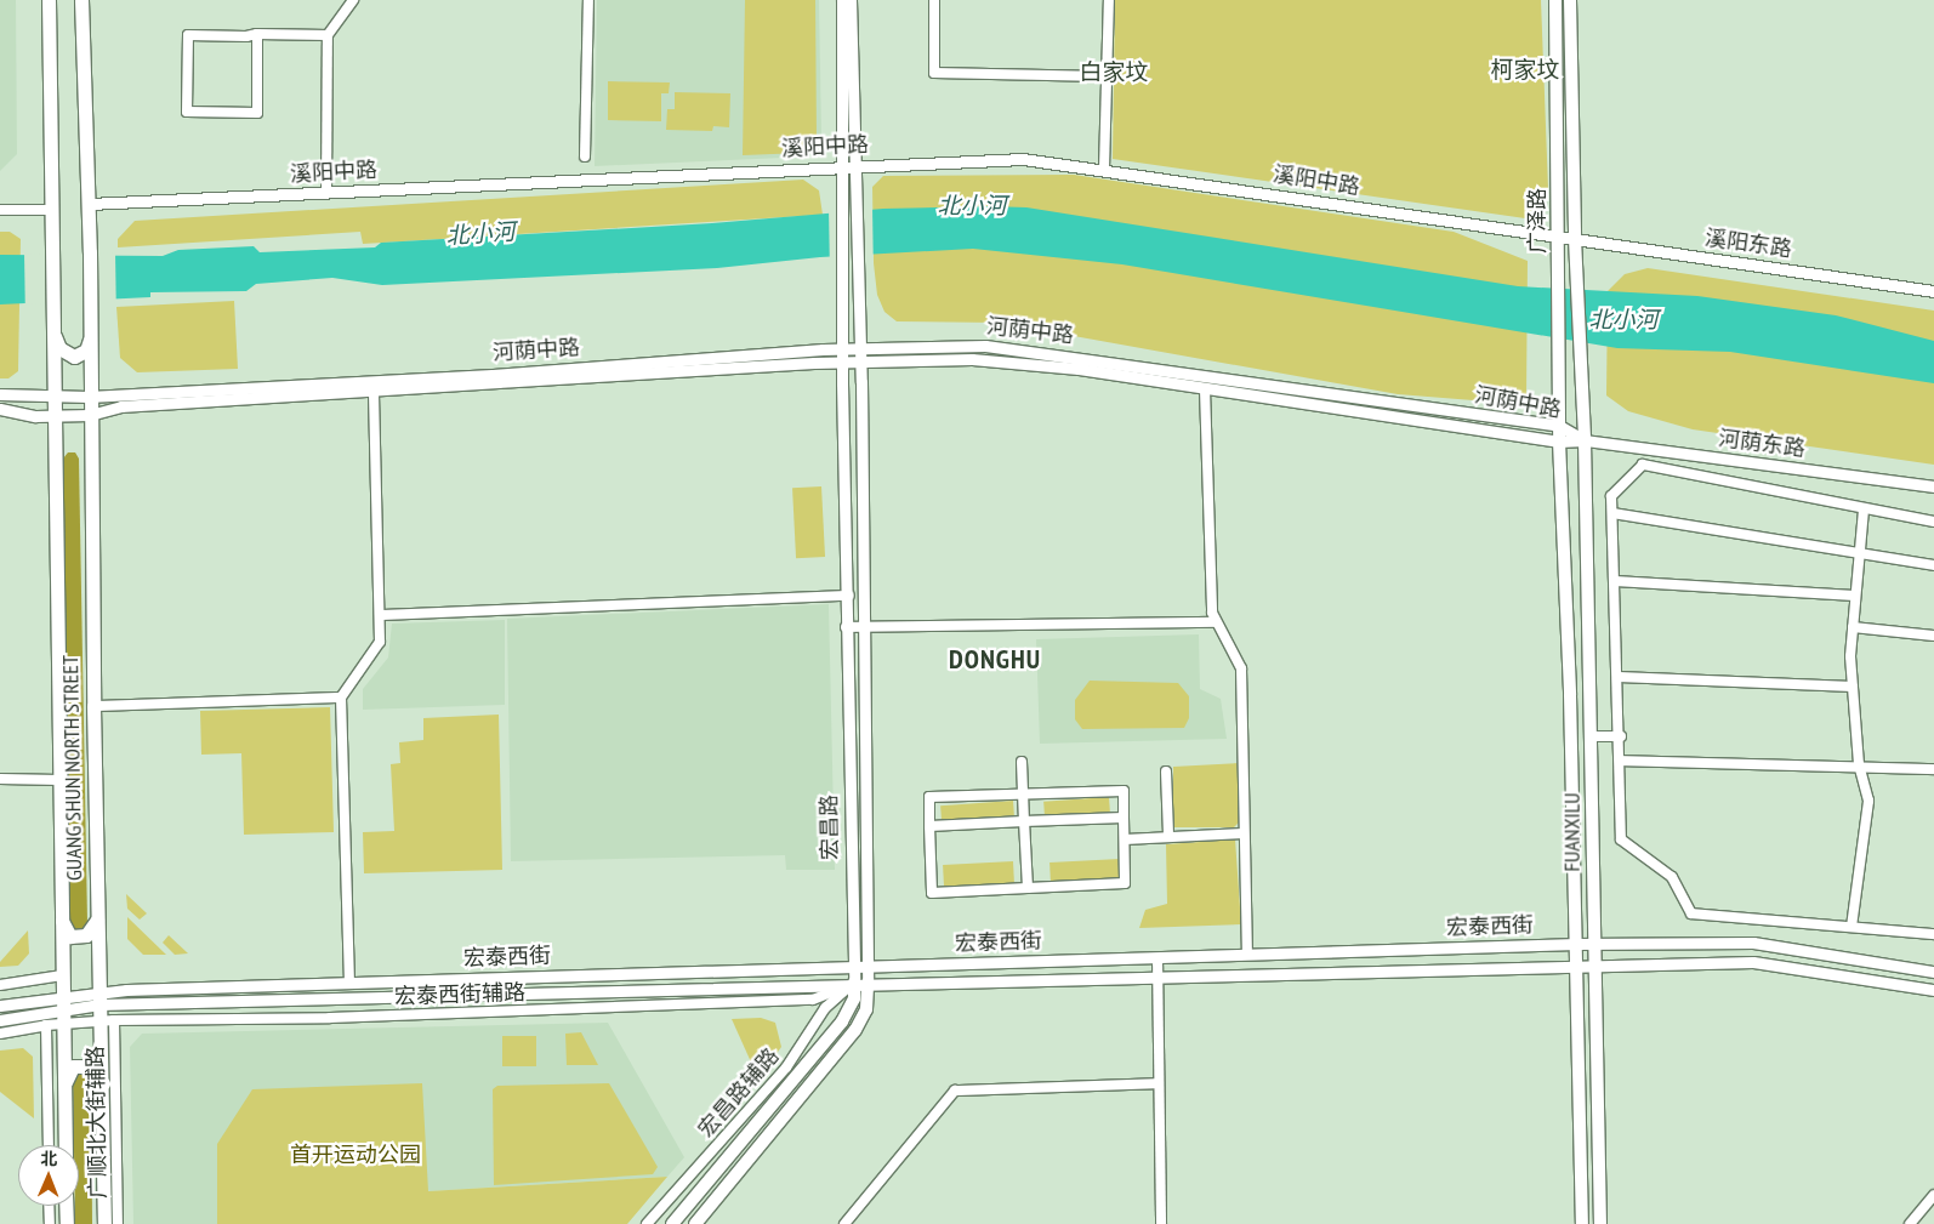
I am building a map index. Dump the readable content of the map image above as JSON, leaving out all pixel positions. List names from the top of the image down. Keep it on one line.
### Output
{"streets":{"main road":["广泽路","GUANG SHUN NORTH STREET","宏昌路","FUANXILU"],"street":["溪阳中路","溪阳东路","河荫中路","河荫东路","宏泰西街","宏泰西街辅路","宏昌路辅路","广顺北大街辅路"]},"crossings":[["溪阳中路","广泽路"],["溪阳中路","溪阳东路"],["溪阳中路","GUANG SHUN NORTH STREET"],["溪阳中路","宏昌路"],["广泽路","溪阳东路"],["广泽路","河荫中路"],["广泽路","河荫东路"],["广泽路","FUANXILU"],["河荫中路","河荫东路"],["河荫中路","GUANG SHUN NORTH STREET"],["河荫中路","宏昌路"],["河荫中路","FUANXILU"],["河荫东路","FUANXILU"],["GUANG SHUN NORTH STREET","宏泰西街"],["GUANG SHUN NORTH STREET","宏泰西街辅路"],["GUANG SHUN NORTH STREET","广顺北大街辅路"],["宏昌路","宏泰西街"],["宏昌路","宏泰西街辅路"],["宏昌路","宏昌路辅路"],["FUANXILU","宏泰西街"],["宏泰西街","宏泰西街辅路"],["宏泰西街","宏昌路辅路"],["宏泰西街辅路","宏昌路辅路"],["宏泰西街辅路","广顺北大街辅路"]],"districts":["柯家坟","白家坟","DONGHU"],"water":["北小河"],"parks":["首开运动公园"],"north":"top"}
